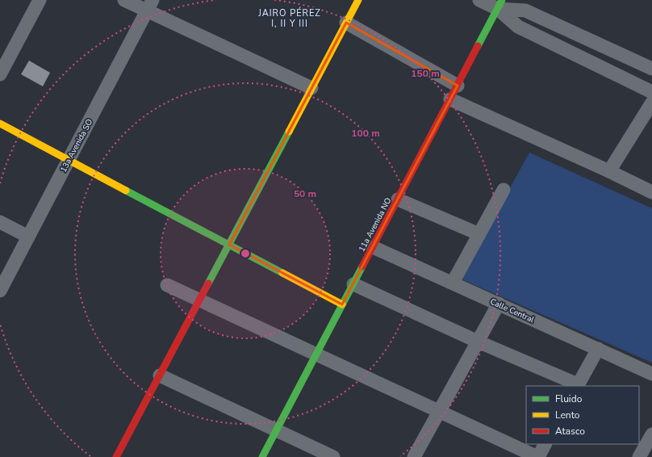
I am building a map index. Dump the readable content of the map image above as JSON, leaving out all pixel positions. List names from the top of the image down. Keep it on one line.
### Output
{"streets":{"street":["13a Avenida SO","11a Avenida NO","Calle Central"]},"crossings":[["11a Avenida NO","Calle Central"]],"districts":["JAIRO PÉREZ I, II Y III"],"legend":["Fluido","Lento","Atasco"],"rings":["150 m","100 m","50 m"]}
